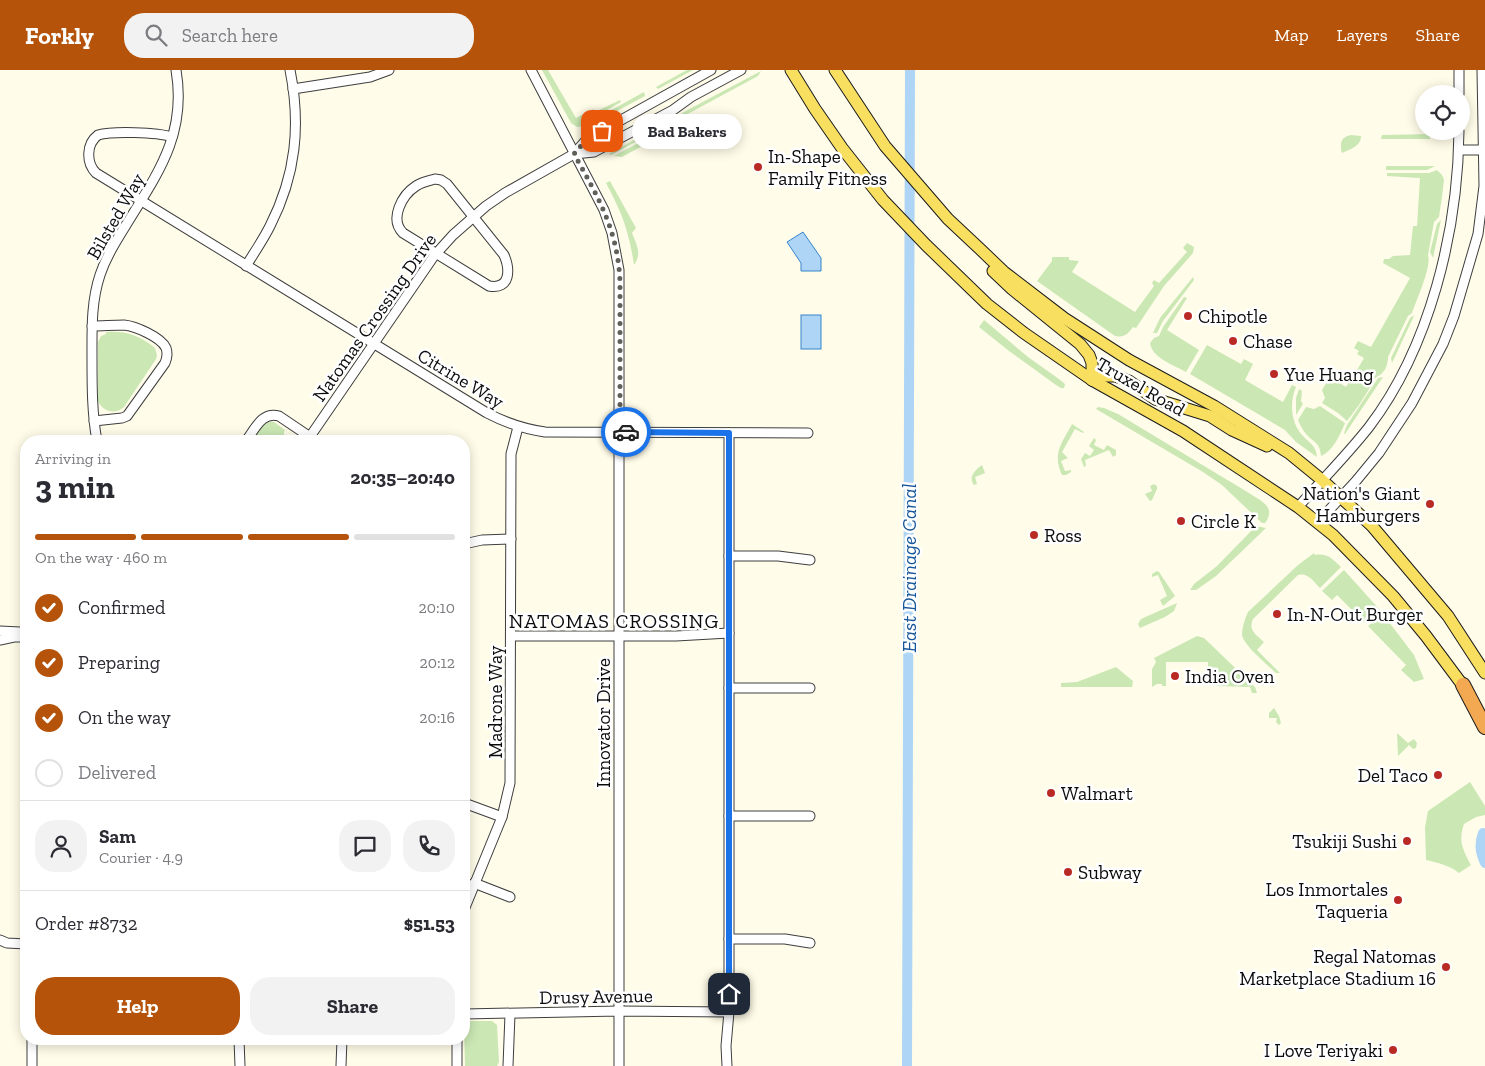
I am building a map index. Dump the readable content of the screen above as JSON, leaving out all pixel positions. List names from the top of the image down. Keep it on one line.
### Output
{"streets":{"main road":["Truxel Road"],"street":["Bilsted Way","Natomas Crossing Drive","Citrine Way","Madrone Way","Innovator Drive","Drusy Avenue"]},"crossings":[["Bilsted Way","Citrine Way"],["Natomas Crossing Drive","Citrine Way"],["Natomas Crossing Drive","Innovator Drive"],["Citrine Way","Madrone Way"],["Citrine Way","Innovator Drive"],["Innovator Drive","Drusy Avenue"]],"districts":["NATOMAS CROSSING"],"water":["East Drainage Canal"],"places":["Bad Bakers","In-Shape Family Fitness","Chipotle","Chase","Yue Huang","Nation's Giant Hamburgers","Circle K","Ross","In-N-Out Burger","India Oven","Del Taco","Walmart","Tsukiji Sushi","Subway","Los Inmortales Taqueria","Regal Natomas Marketplace Stadium 16","I Love Teriyaki"],"page":{"header":"Forkly","search":"Search here","nav":["Map","Layers","Share"],"bubble":"Bad Bakers","heading":["3 min","Arriving in","20:35–20:40"],"panel":["Sam","Courier · 4.9","Order #8732","$51.53"],"bar":"On the way · 460 m","list":[["Confirmed","20:10"],["Preparing","20:12"],["On the way","20:16"],"Delivered"],"buttons":["Help","Share"]}}
